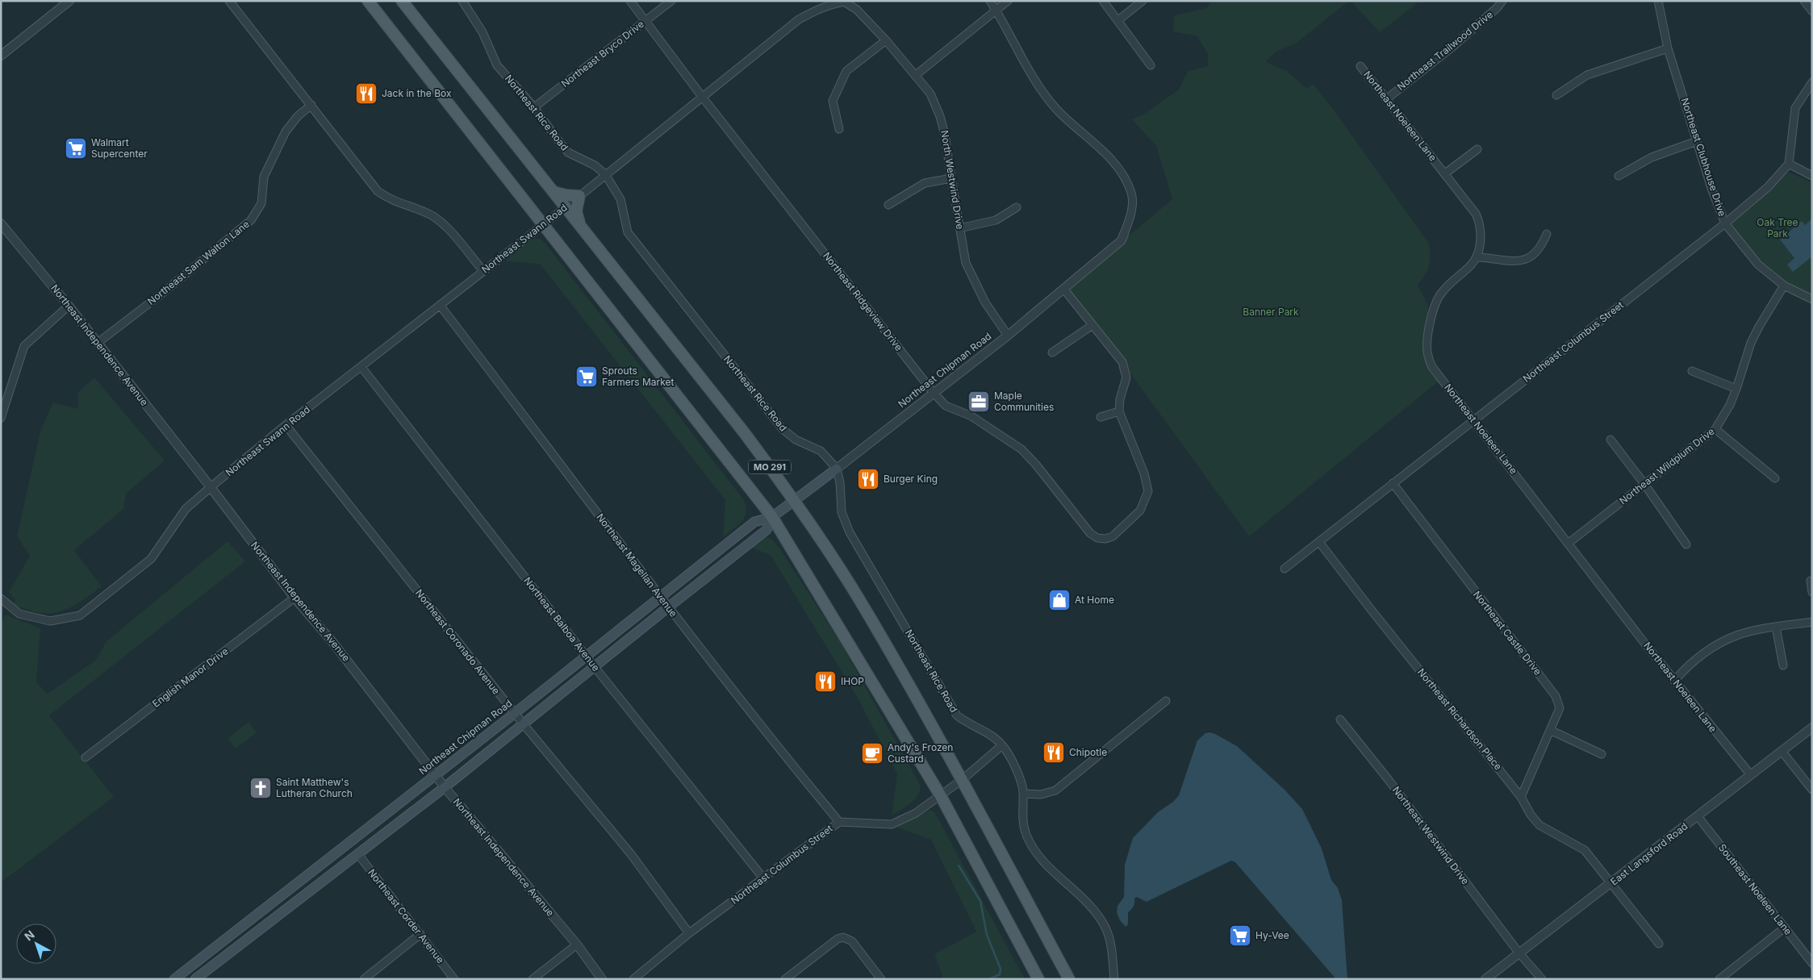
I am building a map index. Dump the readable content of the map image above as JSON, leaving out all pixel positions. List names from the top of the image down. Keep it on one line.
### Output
{"streets":{"main road":["Northeast Chipman Road","MO 291"],"street":["Northeast Trailwood Drive","Northeast Bryco Drive","Northeast Rice Road","Northeast Noeleen Lane","Northeast Clubhouse Drive","North Westwind Drive","Northeast Swann Road","Northeast Sam Walton Lane","Northeast Ridgeview Drive","Northeast Columbus Street","Northeast Independence Avenue","Northeast Wildplum Drive","Northeast Magellan Avenue","Northeast Balboa Avenue","Northeast Castle Drive","Northeast Coronado Avenue","English Manor Drive","Northeast Richardson Place","Northeast Westwind Drive","East Langsford Road","Southeast Noeleen Lane","Northeast Corder Avenue"]},"crossings":[["Northeast Trailwood Drive","Northeast Noeleen Lane"],["Northeast Bryco Drive","Northeast Rice Road"],["Northeast Bryco Drive","Northeast Ridgeview Drive"],["Northeast Rice Road","Northeast Swann Road"],["Northeast Rice Road","Northeast Columbus Street"],["Northeast Rice Road","Northeast Chipman Road"],["Northeast Noeleen Lane","Northeast Columbus Street"],["Northeast Noeleen Lane","Northeast Wildplum Drive"],["Northeast Noeleen Lane","East Langsford Road"],["Northeast Clubhouse Drive","Northeast Columbus Street"],["Northeast Clubhouse Drive","Northeast Wildplum Drive"],["North Westwind Drive","Northeast Swann Road"],["North Westwind Drive","Northeast Chipman Road"],["Northeast Swann Road","Northeast Ridgeview Drive"],["Northeast Swann Road","Northeast Independence Avenue"],["Northeast Swann Road","MO 291"],["Northeast Swann Road","Northeast Magellan Avenue"],["Northeast Swann Road","Northeast Balboa Avenue"],["Northeast Swann Road","Northeast Coronado Avenue"],["Northeast Sam Walton Lane","Northeast Independence Avenue"],["Northeast Ridgeview Drive","Northeast Chipman Road"],["Northeast Columbus Street","MO 291"],["Northeast Columbus Street","Northeast Magellan Avenue"],["Northeast Columbus Street","Northeast Balboa Avenue"],["Northeast Columbus Street","Northeast Castle Drive"],["Northeast Columbus Street","Northeast Coronado Avenue"],["Northeast Columbus Street","Northeast Richardson Place"],["Northeast Independence Avenue","Northeast Chipman Road"],["Northeast Independence Avenue","English Manor Drive"],["Northeast Chipman Road","MO 291"],["Northeast Chipman Road","Northeast Magellan Avenue"],["Northeast Chipman Road","Northeast Balboa Avenue"],["Northeast Chipman Road","Northeast Coronado Avenue"],["Northeast Chipman Road","Northeast Corder Avenue"],["Northeast Castle Drive","Northeast Richardson Place"],["Northeast Richardson Place","East Langsford Road"],["Northeast Westwind Drive","East Langsford Road"],["East Langsford Road","Southeast Noeleen Lane"]],"parks":["Oak Tree Park","Banner Park"],"places":{"restaurant":["Jack in the Box","Burger King","IHOP","Chipotle"],"supermarket":["Walmart Supercenter","Sprouts Farmers Market","Hy-Vee"],"office":["Maple Communities"],"shop":["At Home"],"cafe":["Andy's Frozen Custard"],"church":["Saint Matthew's Lutheran Church"]},"north":"top left"}
